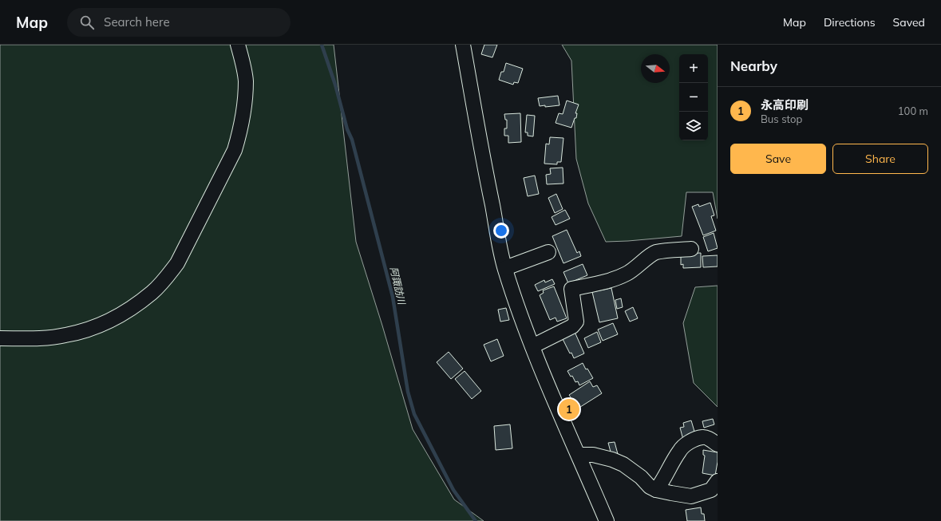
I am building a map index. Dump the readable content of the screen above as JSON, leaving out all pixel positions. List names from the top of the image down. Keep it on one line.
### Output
{"water":["阿諏訪川"],"north":"right","page":{"header":"Map","search":"Search here","nav":["Map","Directions","Saved"],"heading":"Nearby","map_buttons":["+","−"],"list":[{"mark":"1","name":"永高印刷","note":"Bus stop","value":"100 m"}],"buttons":["Save","Share"],"pins":"1"}}
